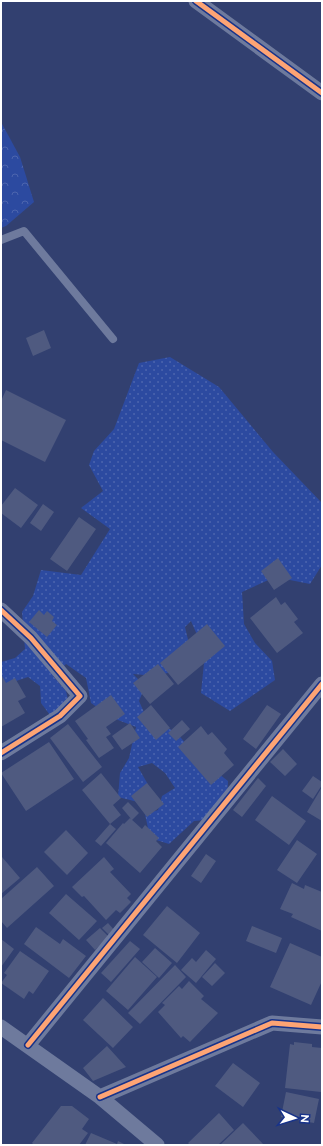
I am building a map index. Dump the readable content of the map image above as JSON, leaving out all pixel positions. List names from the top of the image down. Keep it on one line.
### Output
{"north":"right"}
